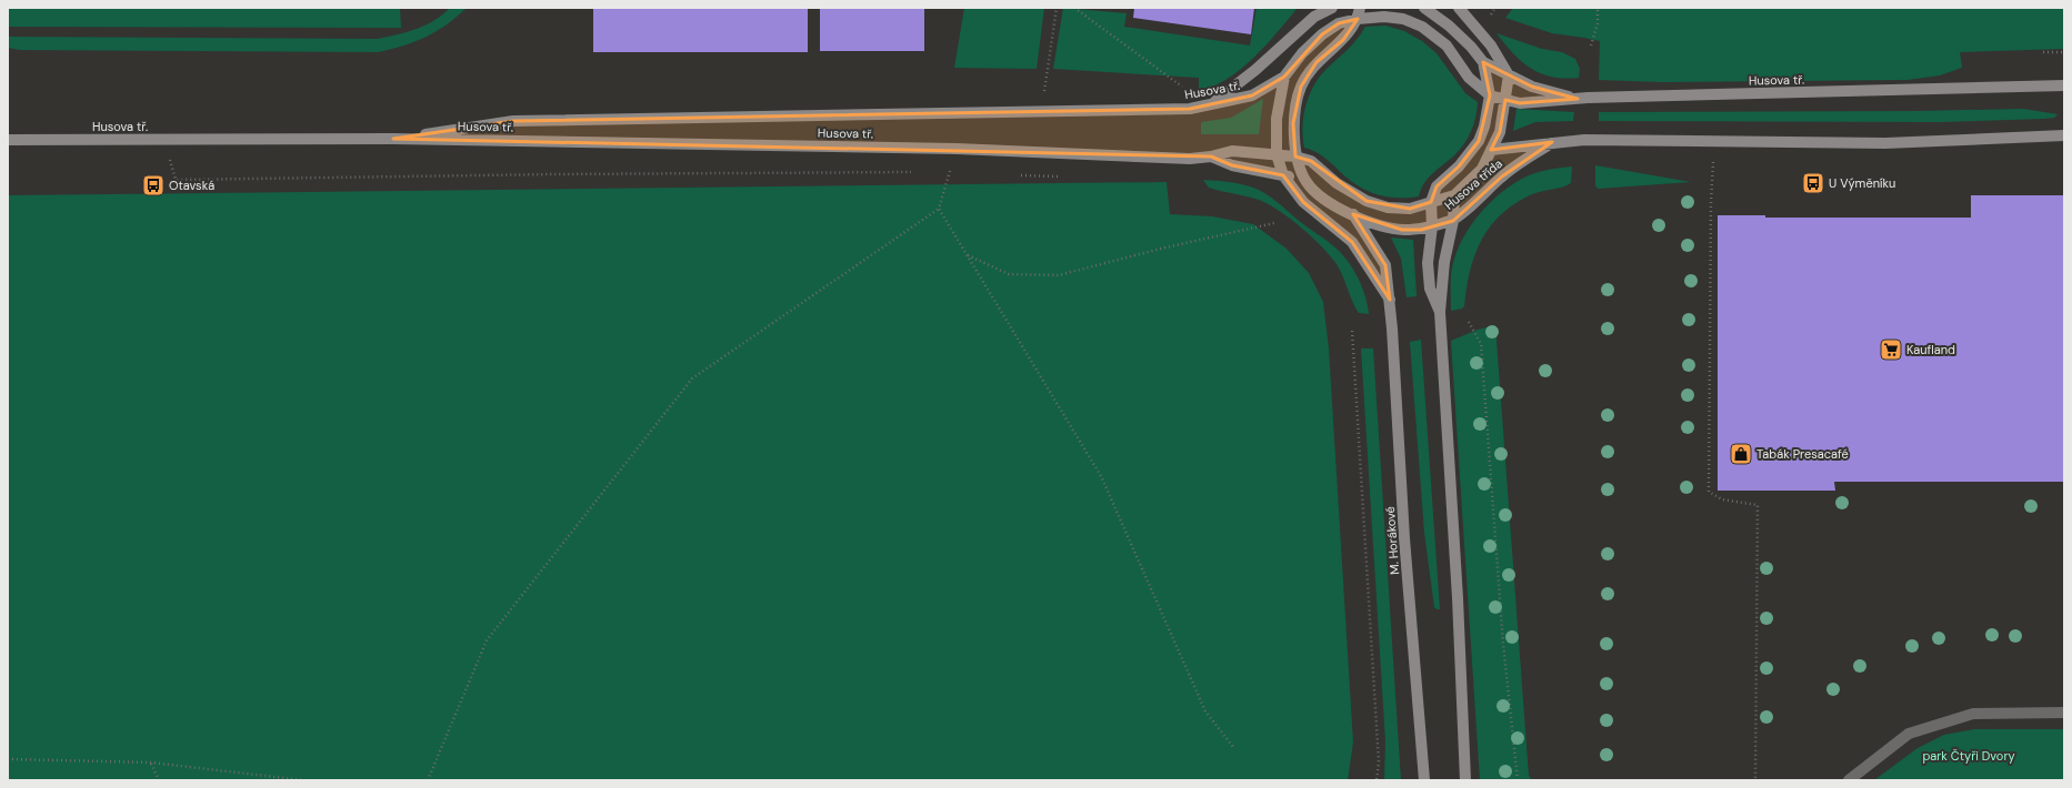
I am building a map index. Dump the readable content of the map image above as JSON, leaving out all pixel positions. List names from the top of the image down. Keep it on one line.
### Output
{"streets":{"street":["Husova tř.","Husova třída","M. Horákové"]},"crossings":[["Husova tř.","Husova třída"],["Husova třída","M. Horákové"]],"parks":["park Čtyři Dvory"],"places":{"bus stop":["U Výměníku","Otavská"],"supermarket":["Kaufland"],"shop":["Tabák Presacafé"]}}
